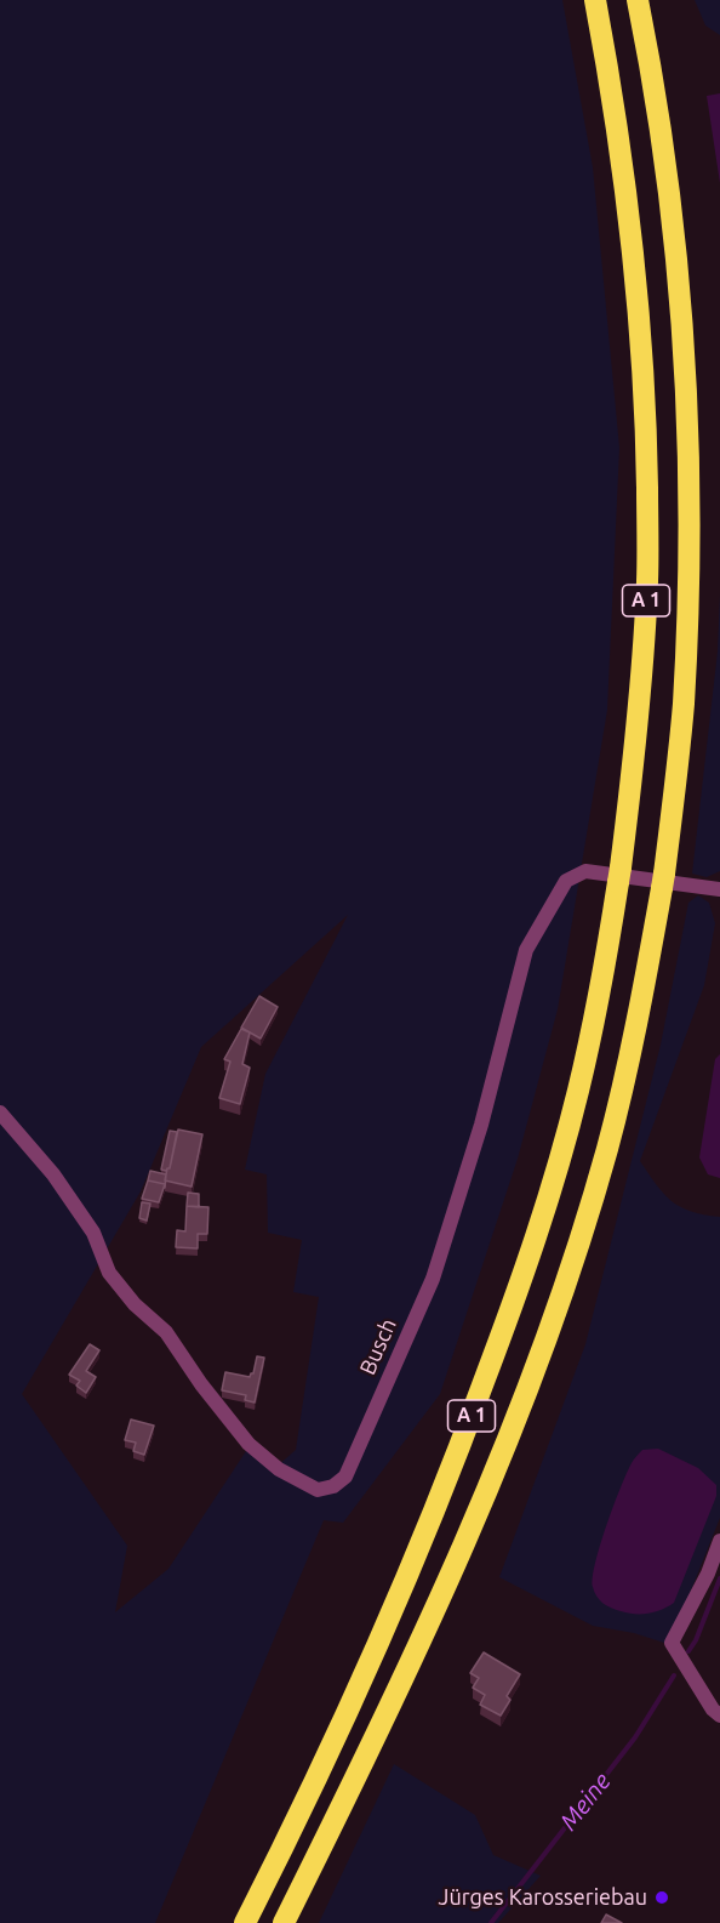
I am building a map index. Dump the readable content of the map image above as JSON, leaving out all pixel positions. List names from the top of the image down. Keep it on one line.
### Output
{"streets":{"highway":["A 1"],"street":["Busch"]},"water":["Meine"],"places":["Jürges Karosseriebau"]}
